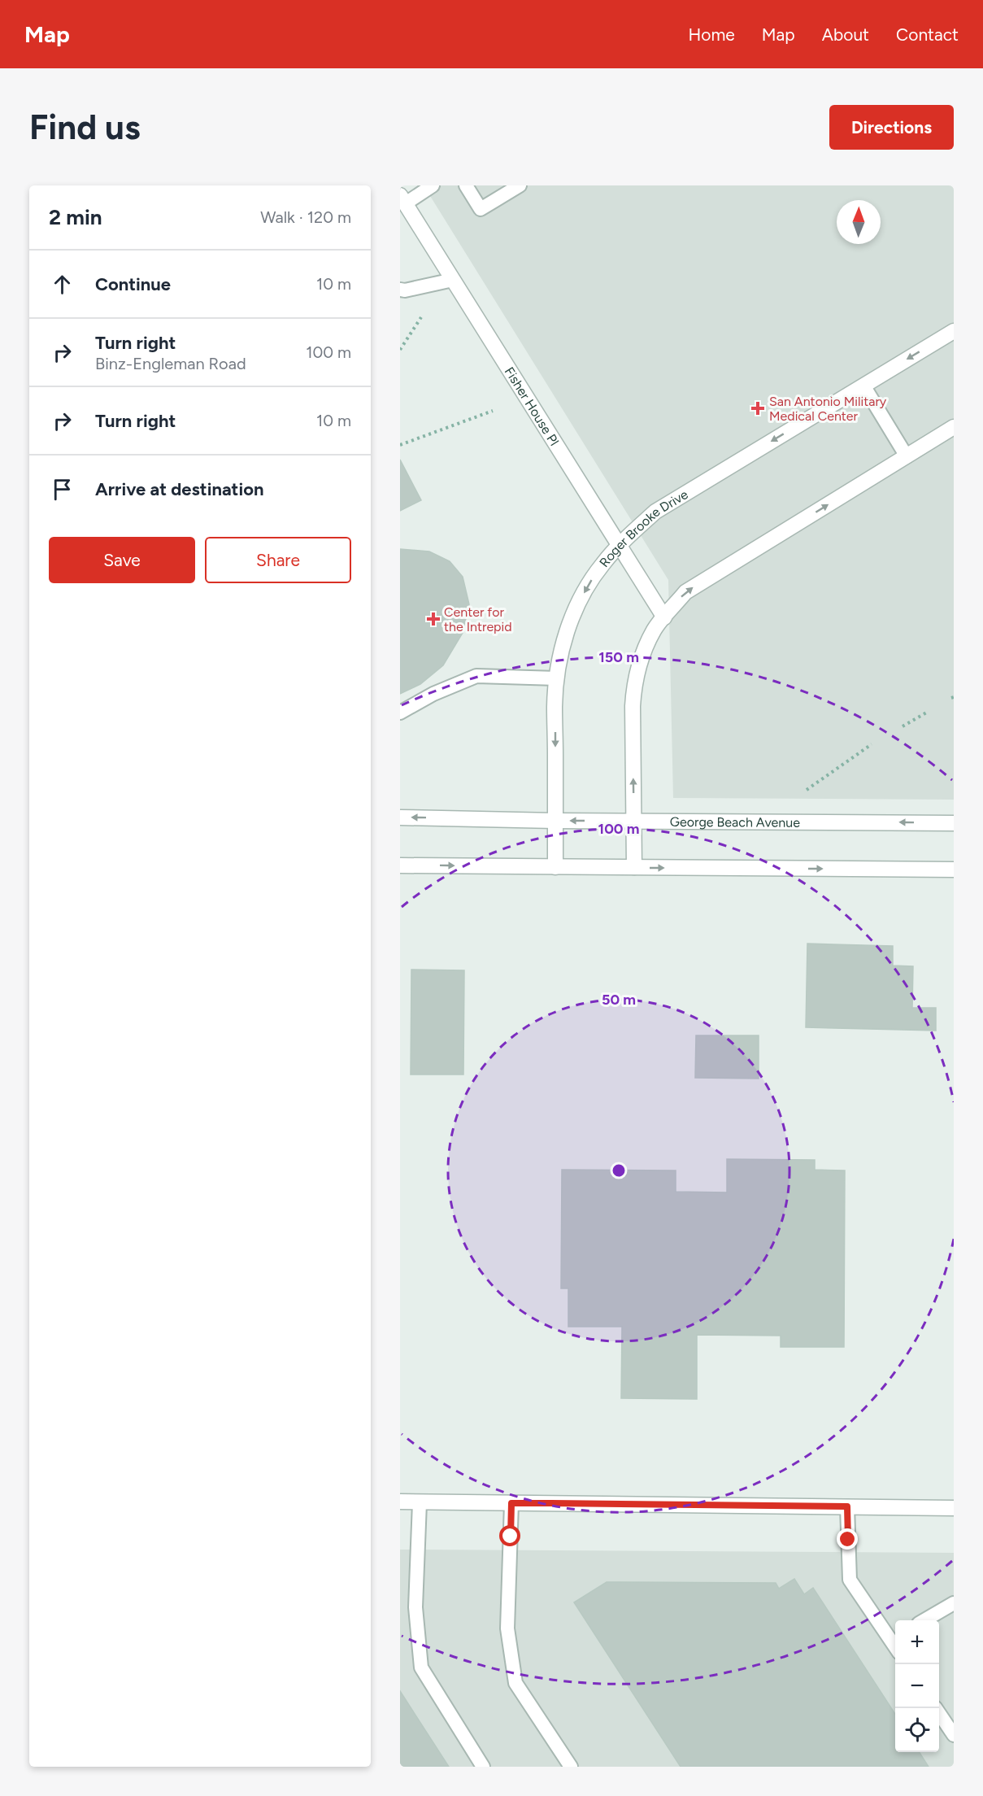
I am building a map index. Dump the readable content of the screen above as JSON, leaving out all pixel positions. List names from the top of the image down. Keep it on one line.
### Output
{"streets":{"street":["Fisher House Pl","Roger Brooke Drive","George Beach Avenue"]},"crossings":[["Fisher House Pl","Roger Brooke Drive"],["Roger Brooke Drive","George Beach Avenue"]],"places":{"health":["San Antonio Military Medical Center","Center for the Intrepid"]},"north":"top","page":{"header":"Map","nav":["Home","Map","About","Contact"],"buttons":["Directions",["Save","Share"]],"title":"Find us","heading":["2 min","Walk · 120 m"],"list":[["Continue","10 m"],["Turn right","Binz-Engleman Road","100 m"],["Turn right","10 m"],"Arrive at destination"],"map_buttons":["+","−"]},"rings":["150 m","100 m","50 m"]}
